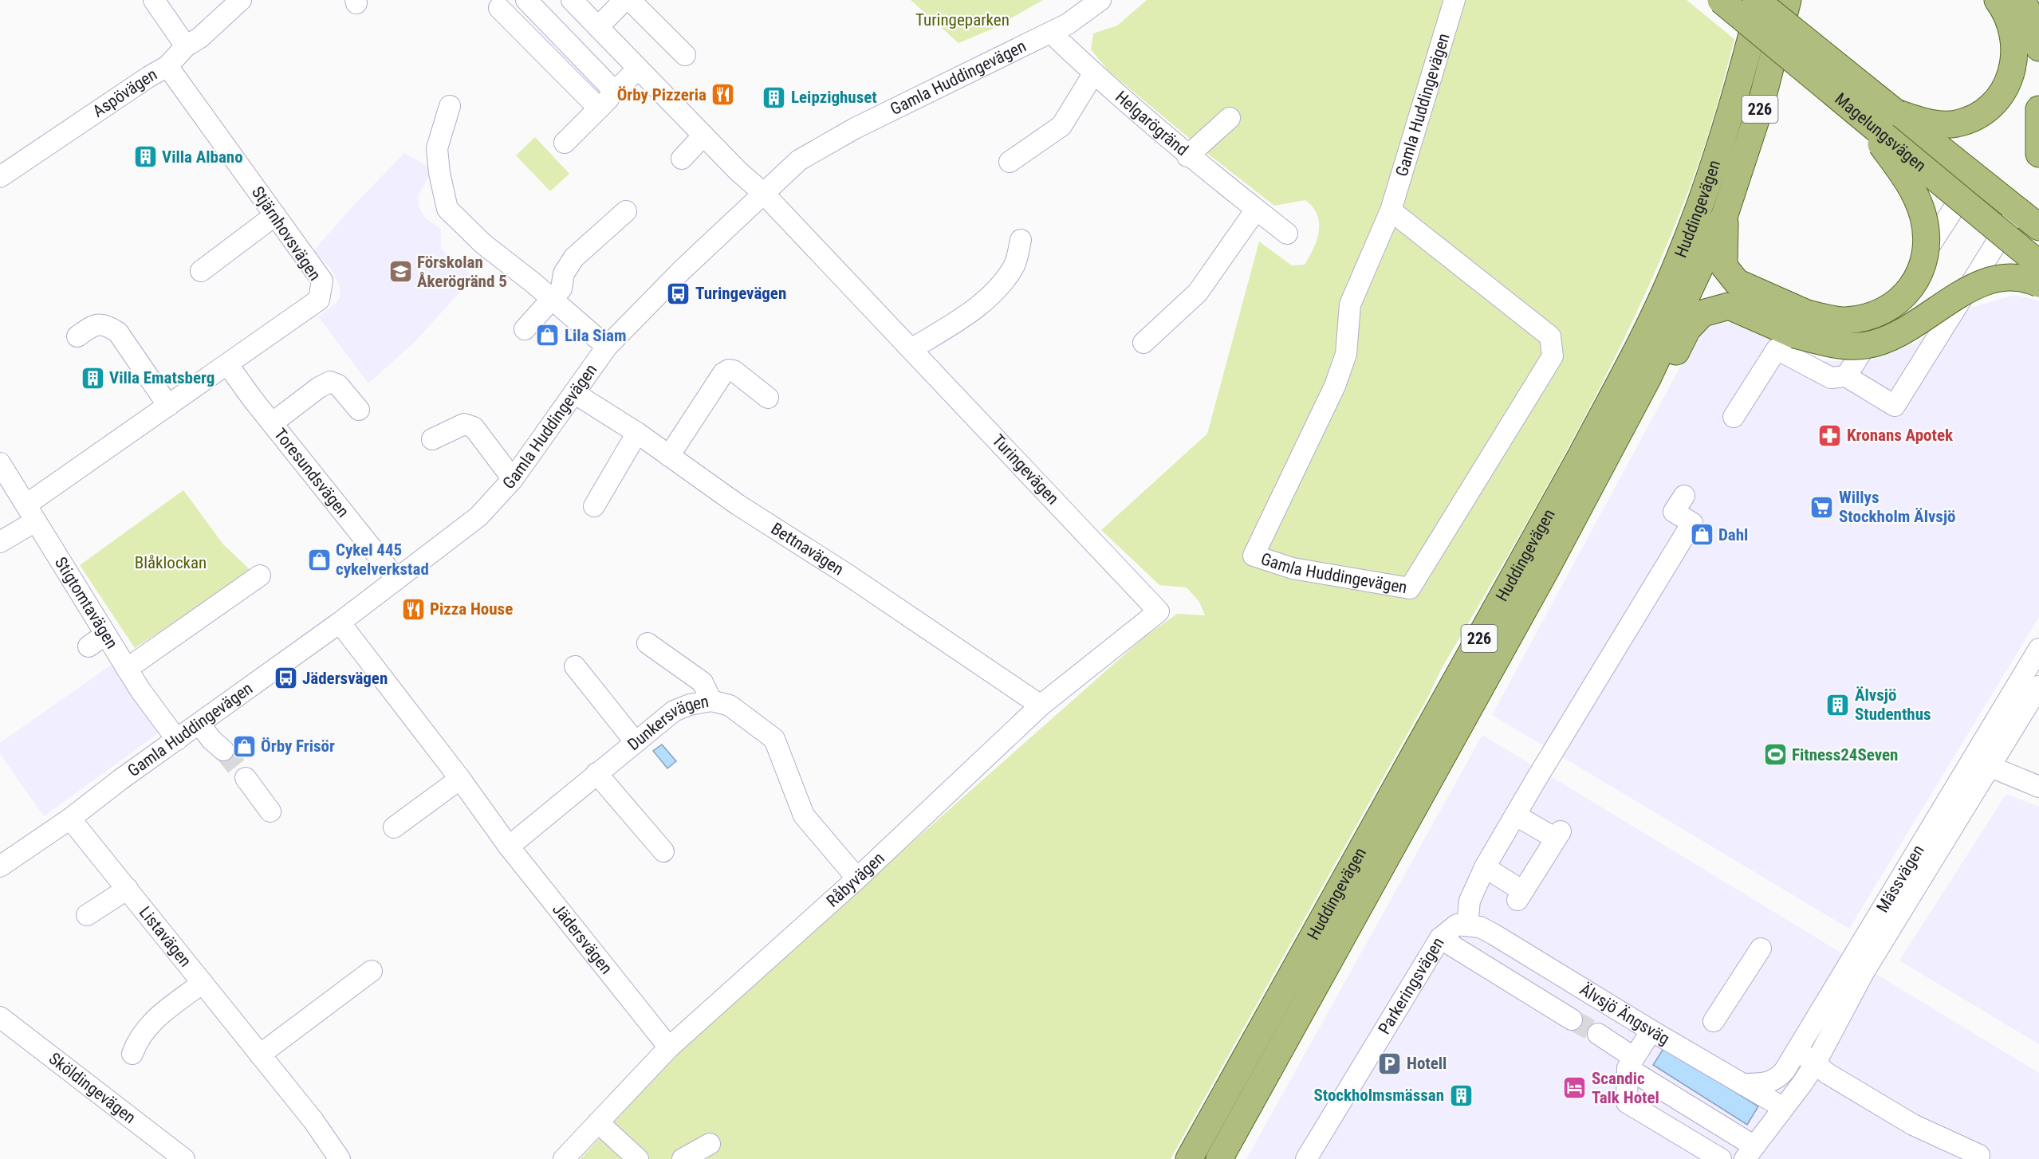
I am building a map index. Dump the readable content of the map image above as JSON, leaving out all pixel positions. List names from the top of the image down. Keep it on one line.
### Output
{"streets":{"main road":["226","Magelungsvägen","Huddingevägen"],"street":["Gamla Huddingevägen","Aspövägen","Helgarögränd","Stjärnhovsvägen","Turingevägen","Toresundsvägen","Bettnavägen","Stigtomtavägen","Dunkersvägen","Råbyvägen","Mässvägen","Listavägen","Jädersvägen","Parkeringsvägen","Älvsjö Ängsväg","Sköldingevägen"]},"crossings":[["Gamla Huddingevägen","Helgarögränd"],["Gamla Huddingevägen","Turingevägen"],["Gamla Huddingevägen","Toresundsvägen"],["Gamla Huddingevägen","Bettnavägen"],["Gamla Huddingevägen","Stigtomtavägen"],["Gamla Huddingevägen","Listavägen"],["Gamla Huddingevägen","Jädersvägen"],["Aspövägen","Stjärnhovsvägen"],["Stjärnhovsvägen","Toresundsvägen"],["Stjärnhovsvägen","Stigtomtavägen"],["Turingevägen","Råbyvägen"],["Bettnavägen","Råbyvägen"],["Dunkersvägen","Råbyvägen"],["Dunkersvägen","Jädersvägen"],["Råbyvägen","Jädersvägen"],["Mässvägen","Älvsjö Ängsväg"],["Parkeringsvägen","Älvsjö Ängsväg"]],"parks":["Turingeparken","Blåklockan"],"places":{"restaurant":["Örby Pizzeria","Pizza House"],"building":["Leipzighuset","Villa Albano","Villa Ematsberg","Älvsjö Studenthus","Stockholmsmässan"],"school or university":["Förskolan Åkerögränd 5"],"bus stop":["Turingevägen","Jädersvägen"],"shop":["Lila Siam","Dahl","Cykel 445 cykelverkstad","Örby Frisör"],"pharmacy":["Kronans Apotek"],"supermarket":["Willys Stockholm Älvsjö"],"sports":["Fitness24Seven"],"parking":["Hotell"],"hotel":["Scandic Talk Hotel"]}}
